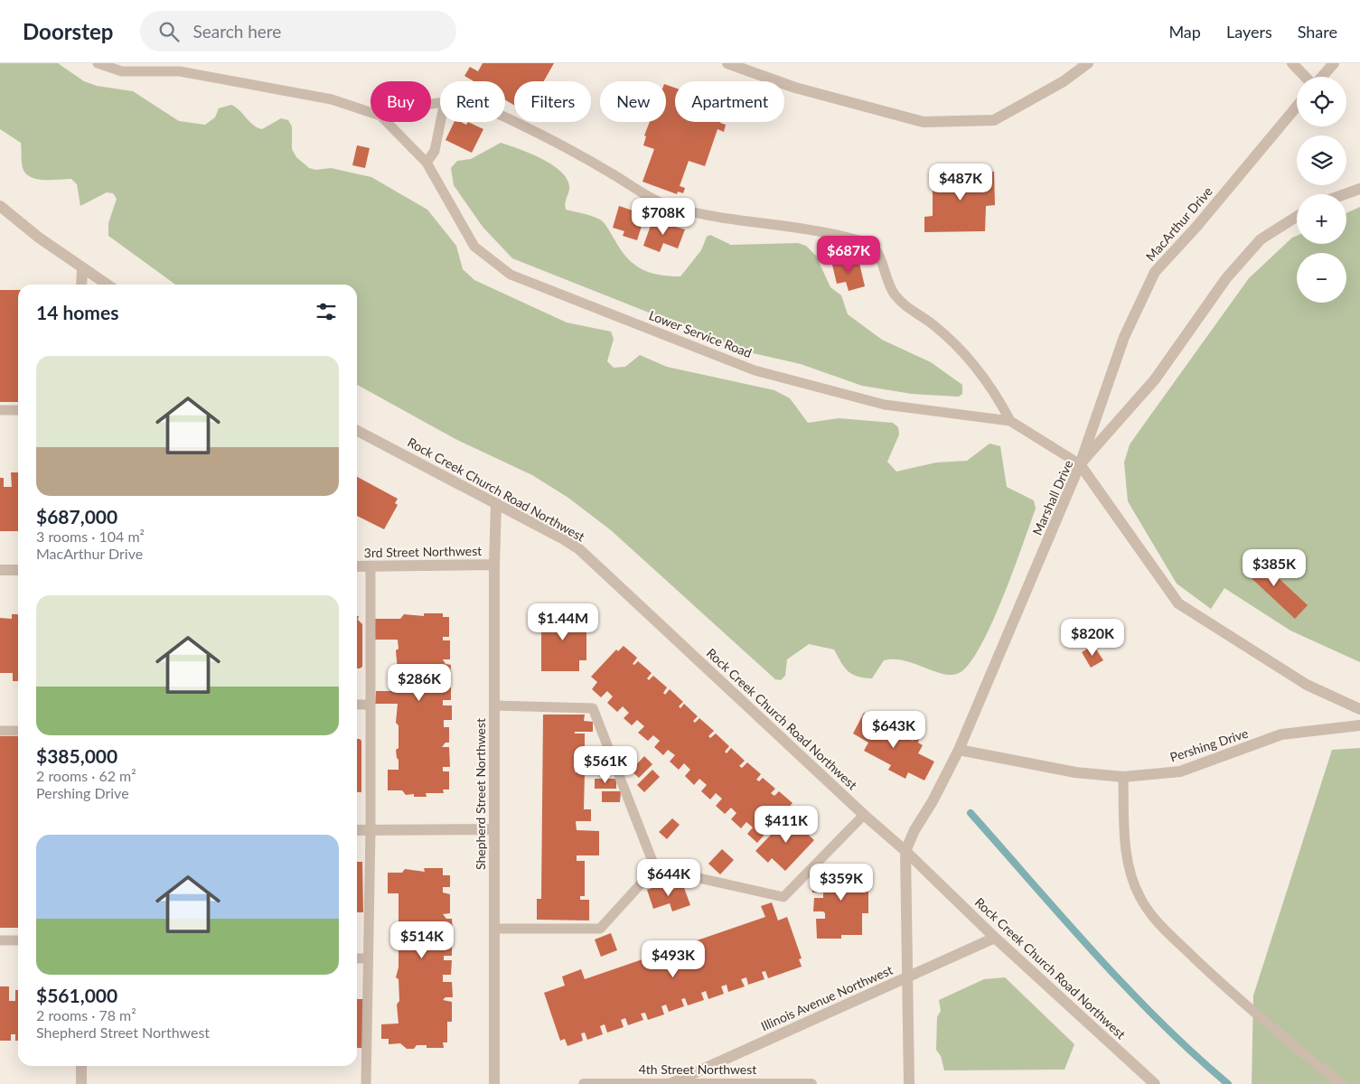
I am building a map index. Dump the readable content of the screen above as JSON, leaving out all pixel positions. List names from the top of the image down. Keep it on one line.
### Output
{"streets":{"street":["MacArthur Drive","Rock Creek Church Road Northwest","Marshall Drive","3rd Street Northwest","Pershing Drive","Shepherd Street Northwest","Illinois Avenue Northwest","4th Street Northwest"],"lane":["Lower Service Road"]},"crossings":[["MacArthur Drive","Lower Service Road"],["MacArthur Drive","Marshall Drive"],["Lower Service Road","Marshall Drive"],["Rock Creek Church Road Northwest","Marshall Drive"],["Rock Creek Church Road Northwest","Shepherd Street Northwest"],["Rock Creek Church Road Northwest","Illinois Avenue Northwest"],["Marshall Drive","Pershing Drive"],["3rd Street Northwest","Shepherd Street Northwest"],["Illinois Avenue Northwest","4th Street Northwest"]],"page":{"header":"Doorstep","search":"Search here","nav":["Map","Layers","Share"],"map_buttons":["+","−"],"chip":["Buy","Rent","Filters","New","Apartment"],"price":["$487K","$708K","$687K","$385K","$1.44M","$820K","$286K","$643K","$561K","$411K","$644K","$359K","$514K","$493K"],"heading":"14 homes","list":[{"name":"$687,000","note":"3 rooms · 104 m² · MacArthur Drive"},{"name":"$385,000","note":"2 rooms · 62 m² · Pershing Drive"},{"name":"$561,000","note":"2 rooms · 78 m² · Shepherd Street Northwest"}]}}
